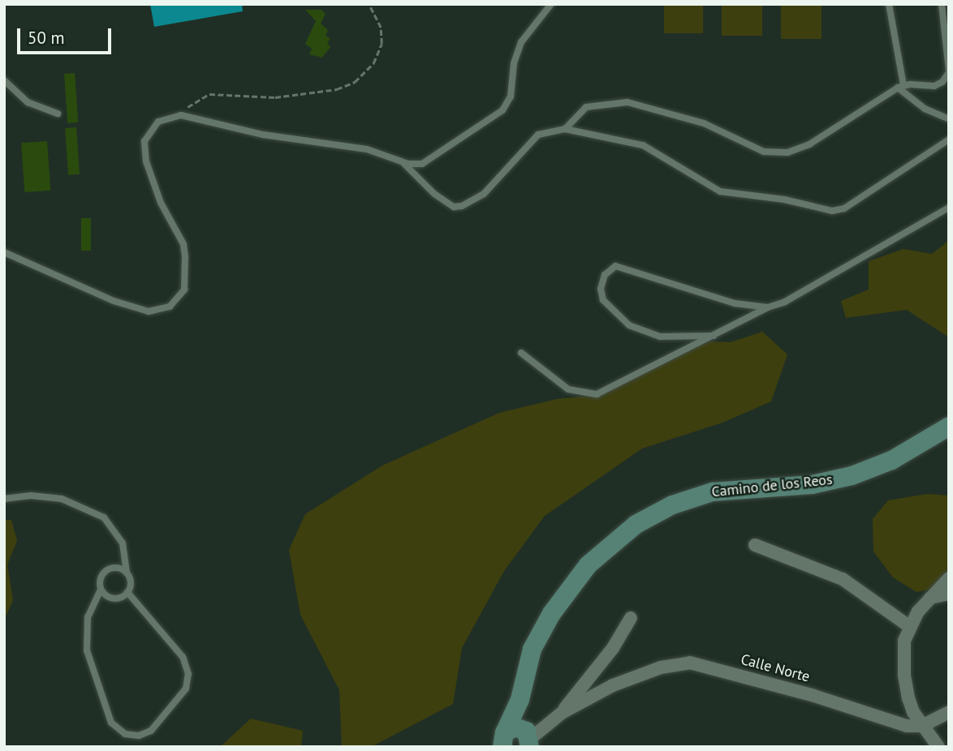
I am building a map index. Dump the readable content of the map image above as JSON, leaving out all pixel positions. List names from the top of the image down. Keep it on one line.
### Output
{"streets":{"street":["Camino de los Reos","Calle Norte"]},"scale_bar":"50 m"}
